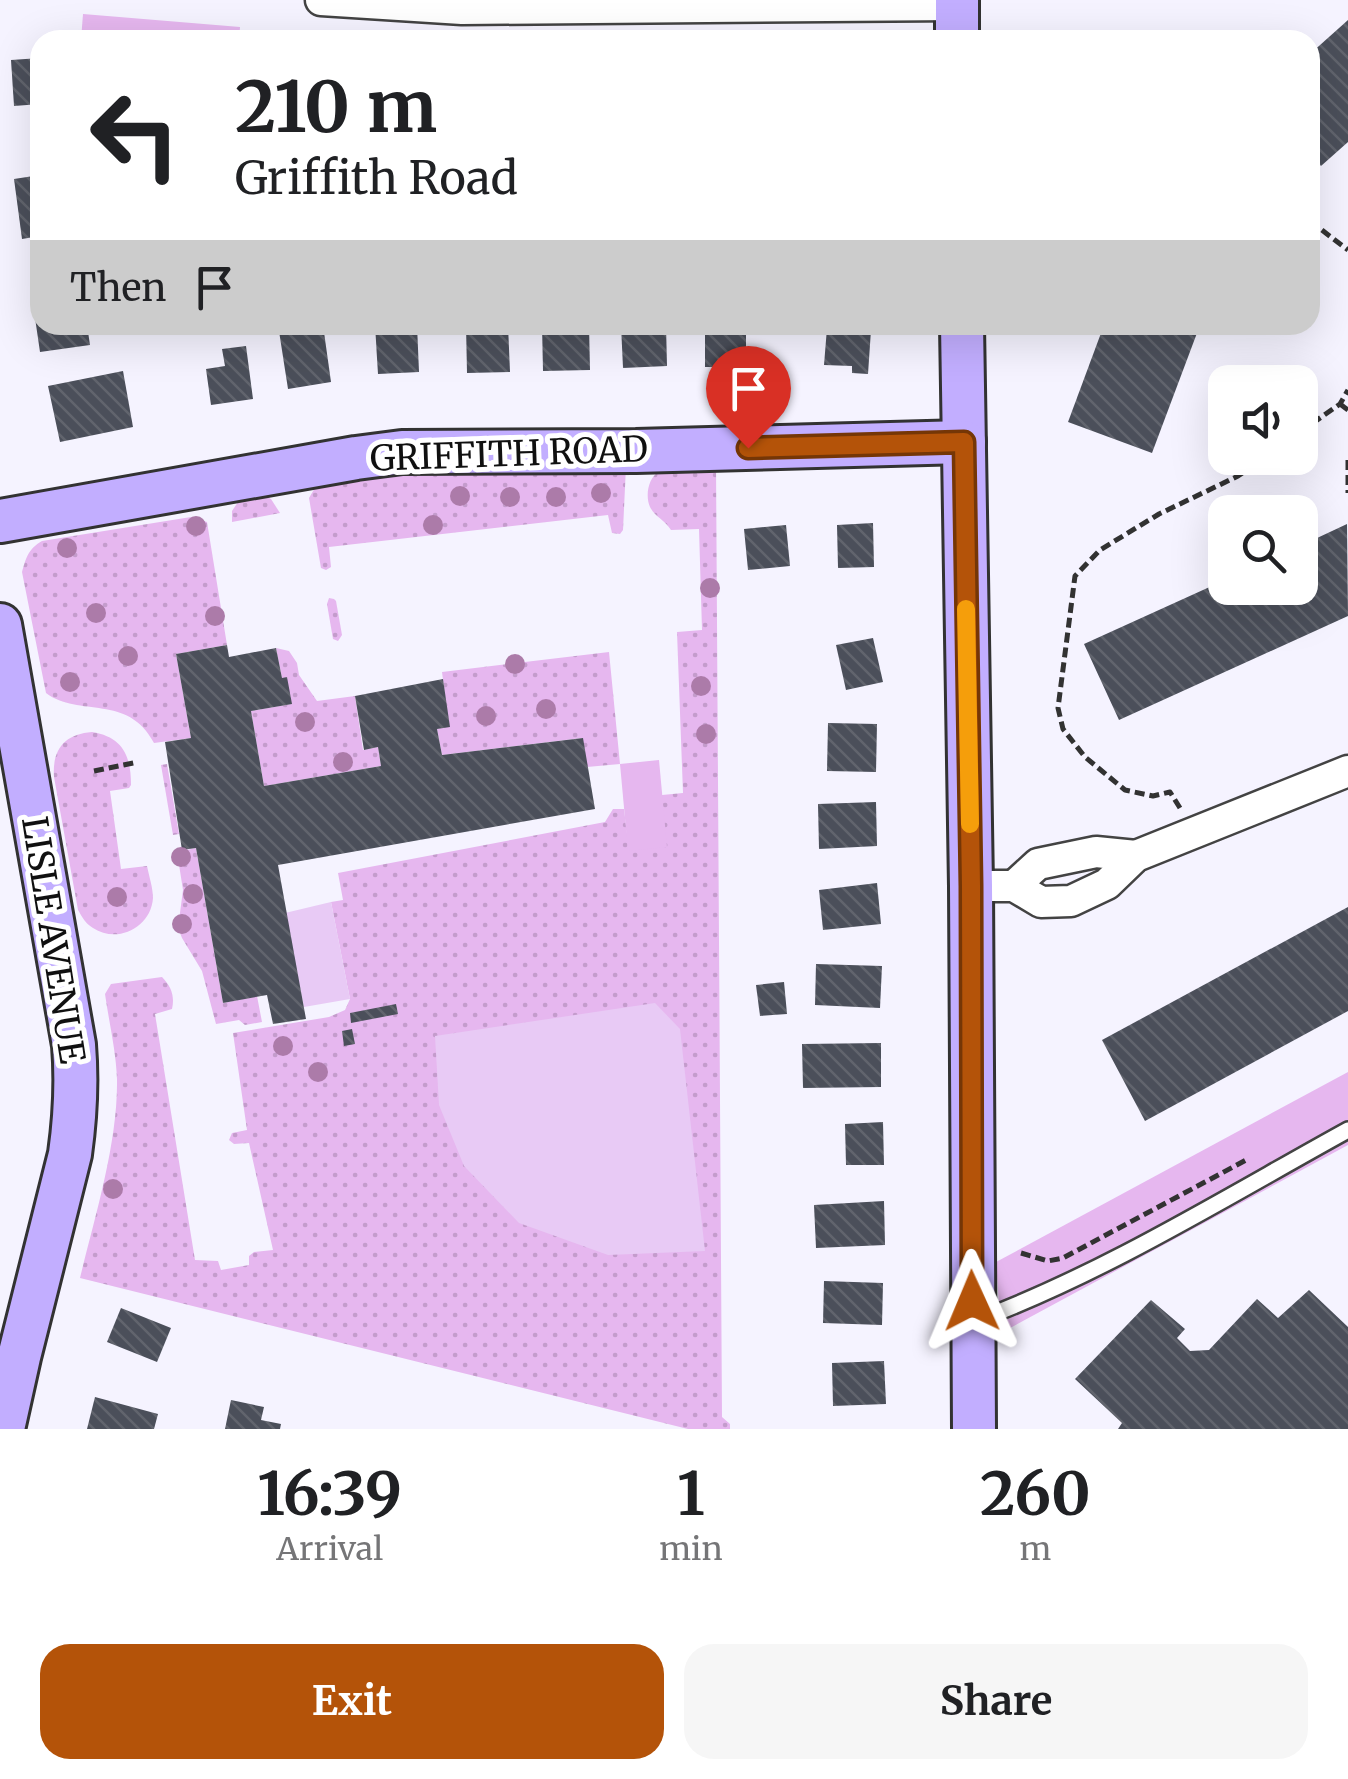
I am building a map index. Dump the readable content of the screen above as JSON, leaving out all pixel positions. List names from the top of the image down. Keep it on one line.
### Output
{"streets":{"street":["GRIFFITH ROAD","LISLE AVENUE"]},"page":{"turn":["210 m","Griffith Road"],"then":"Then","eta":["16:39","Arrival","1","min","260","m"],"buttons":["Exit","Share"]}}
